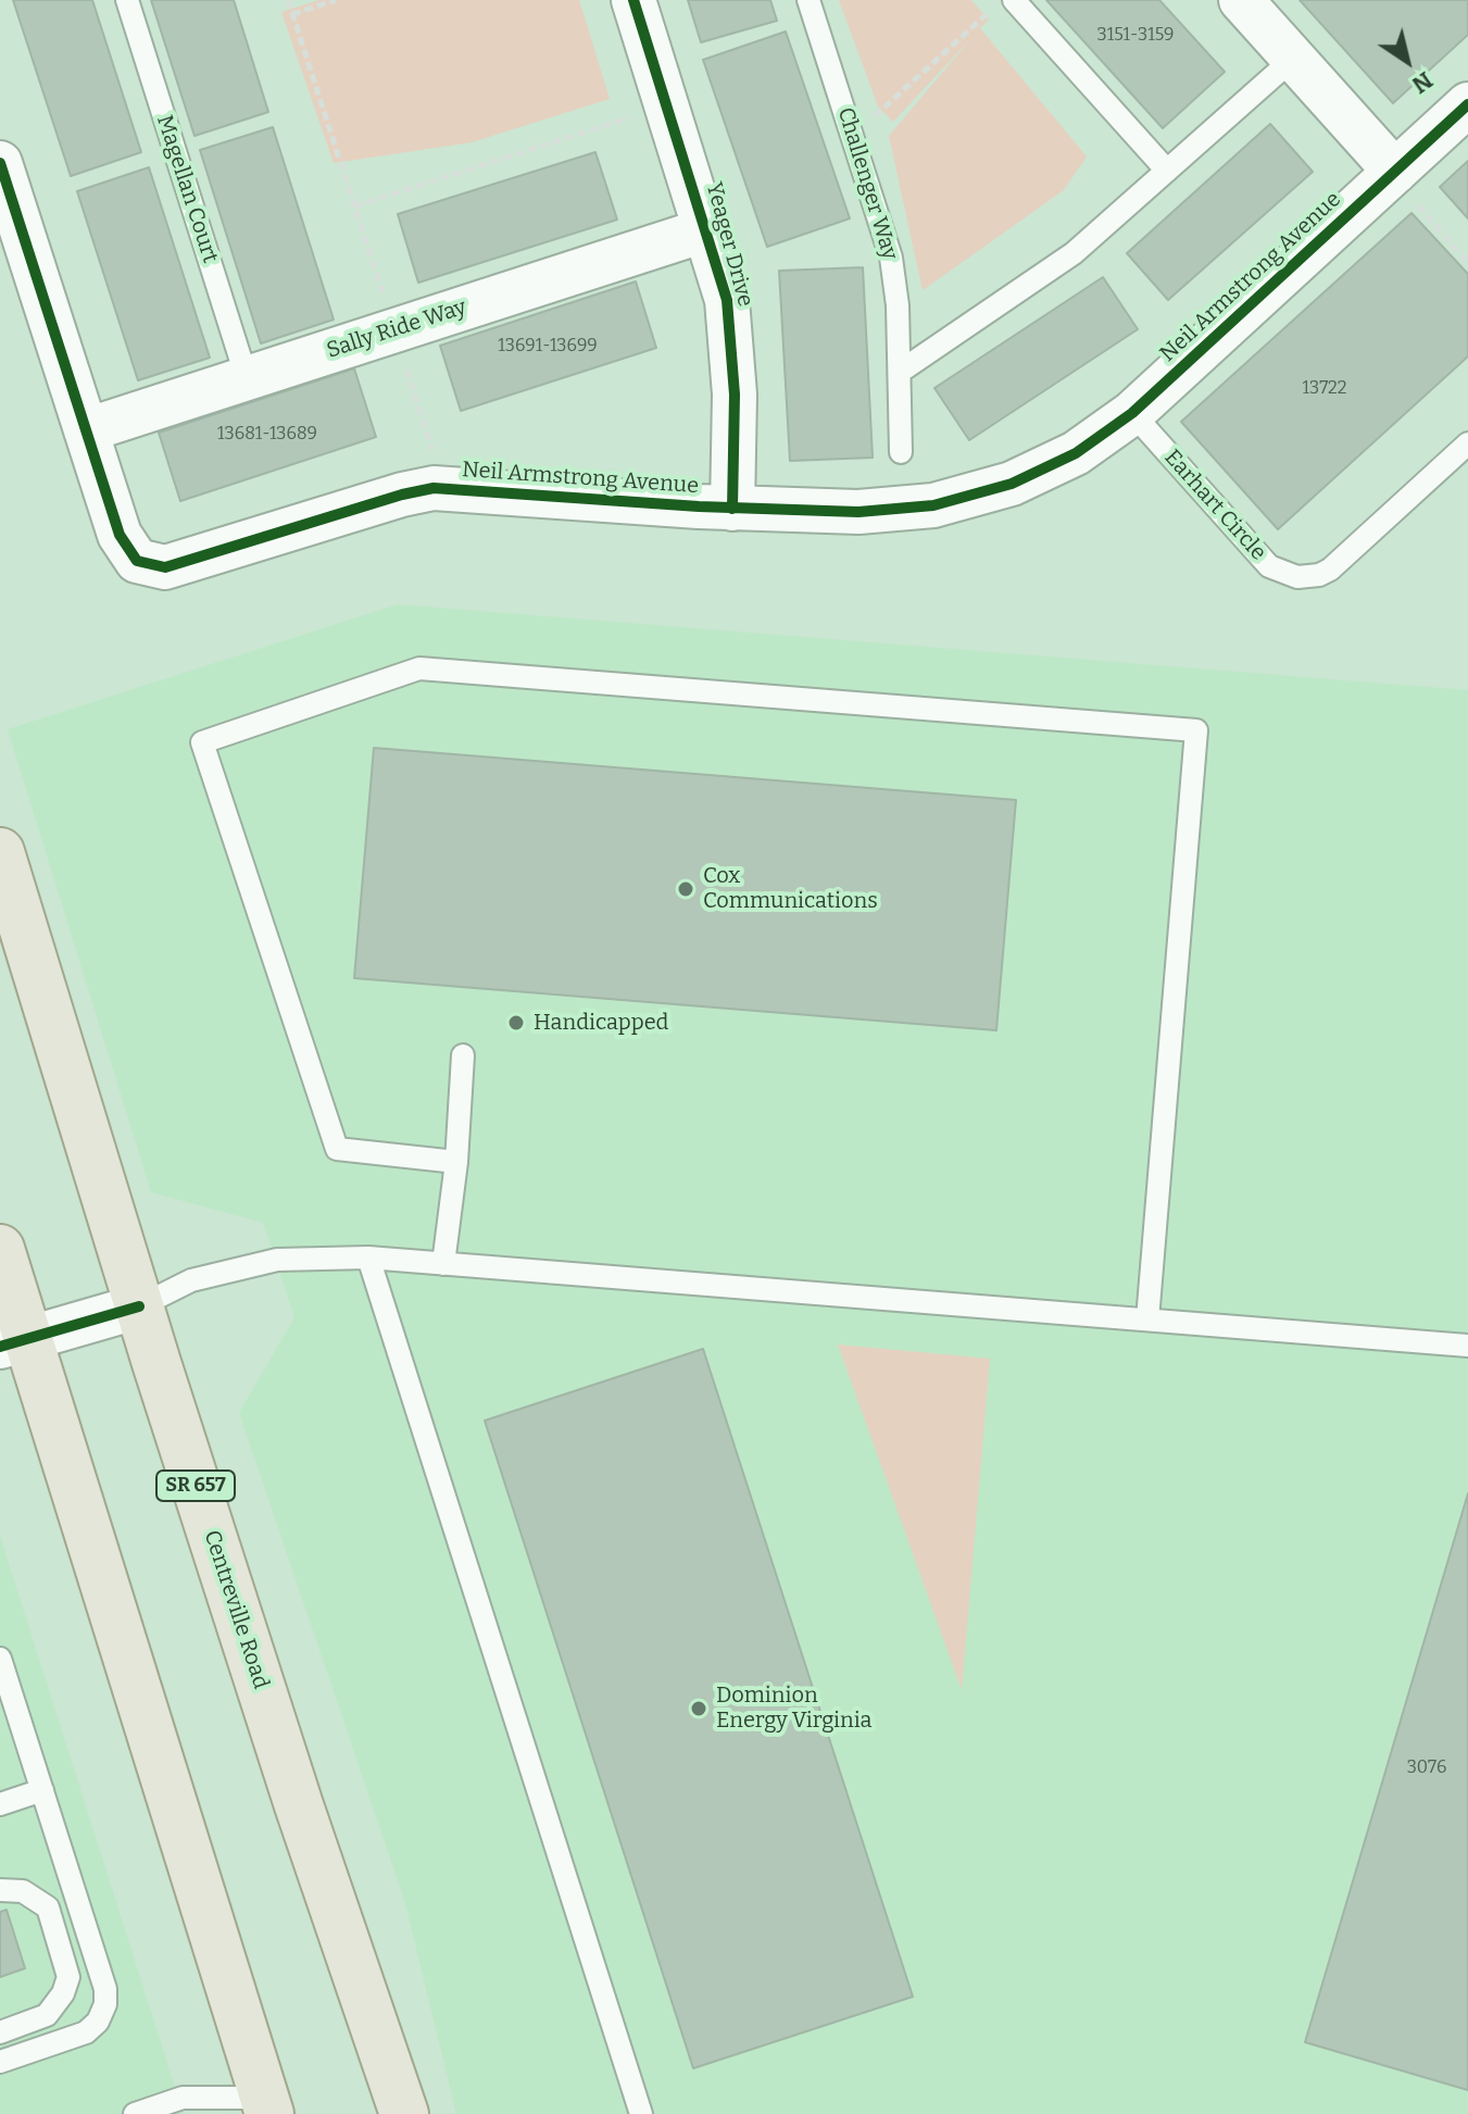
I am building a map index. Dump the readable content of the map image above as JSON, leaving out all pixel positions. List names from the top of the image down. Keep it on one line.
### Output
{"streets":{"main road":["SR 657","Centreville Road"],"street":["Yeager Drive","Neil Armstrong Avenue","Sally Ride Way"],"lane":["Challenger Way","Magellan Court","Earhart Circle"]},"crossings":[["Magellan Court","Sally Ride Way"],["Yeager Drive","Neil Armstrong Avenue"],["Yeager Drive","Sally Ride Way"],["Neil Armstrong Avenue","Sally Ride Way"],["Neil Armstrong Avenue","Earhart Circle"]],"places":["Cox Communications","Handicapped","Dominion Energy Virginia"],"house_numbers":["3151-3159","13691-13699","13722","13681-13689","3076"],"north":"bottom right"}
